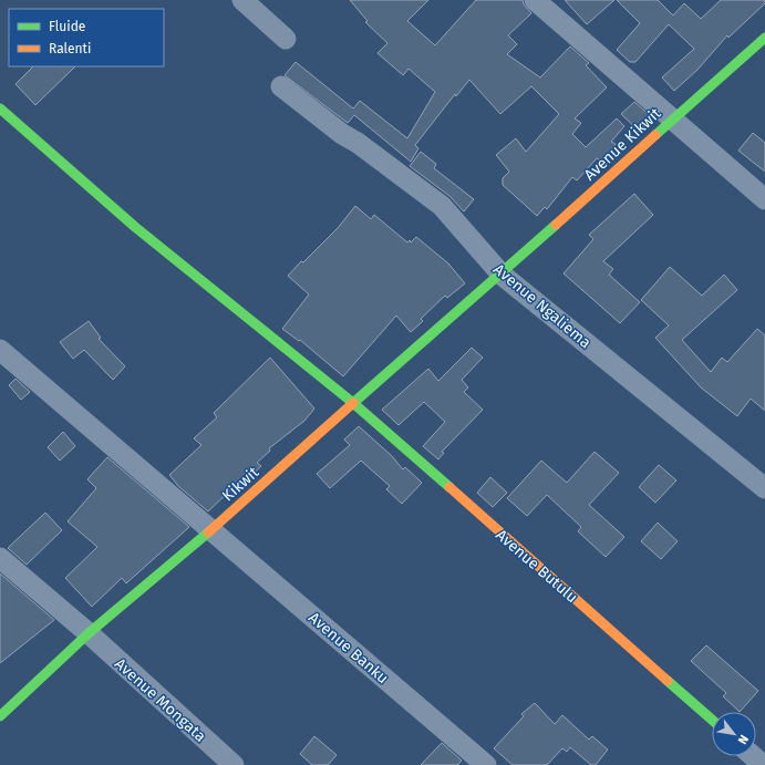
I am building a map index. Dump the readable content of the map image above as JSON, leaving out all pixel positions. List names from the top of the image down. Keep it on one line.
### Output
{"streets":{"main road":["Avenue Kikwit","Kikwit","Avenue Butulu"],"street":["Avenue Ngaliema","Avenue Banku","Avenue Mongata"]},"crossings":[["Avenue Kikwit","Avenue Ngaliema"],["Avenue Kikwit","Kikwit"],["Avenue Ngaliema","Kikwit"],["Kikwit","Avenue Butulu"],["Kikwit","Avenue Banku"],["Kikwit","Avenue Mongata"]],"legend":["Fluide","Ralenti"],"north":"bottom right"}
